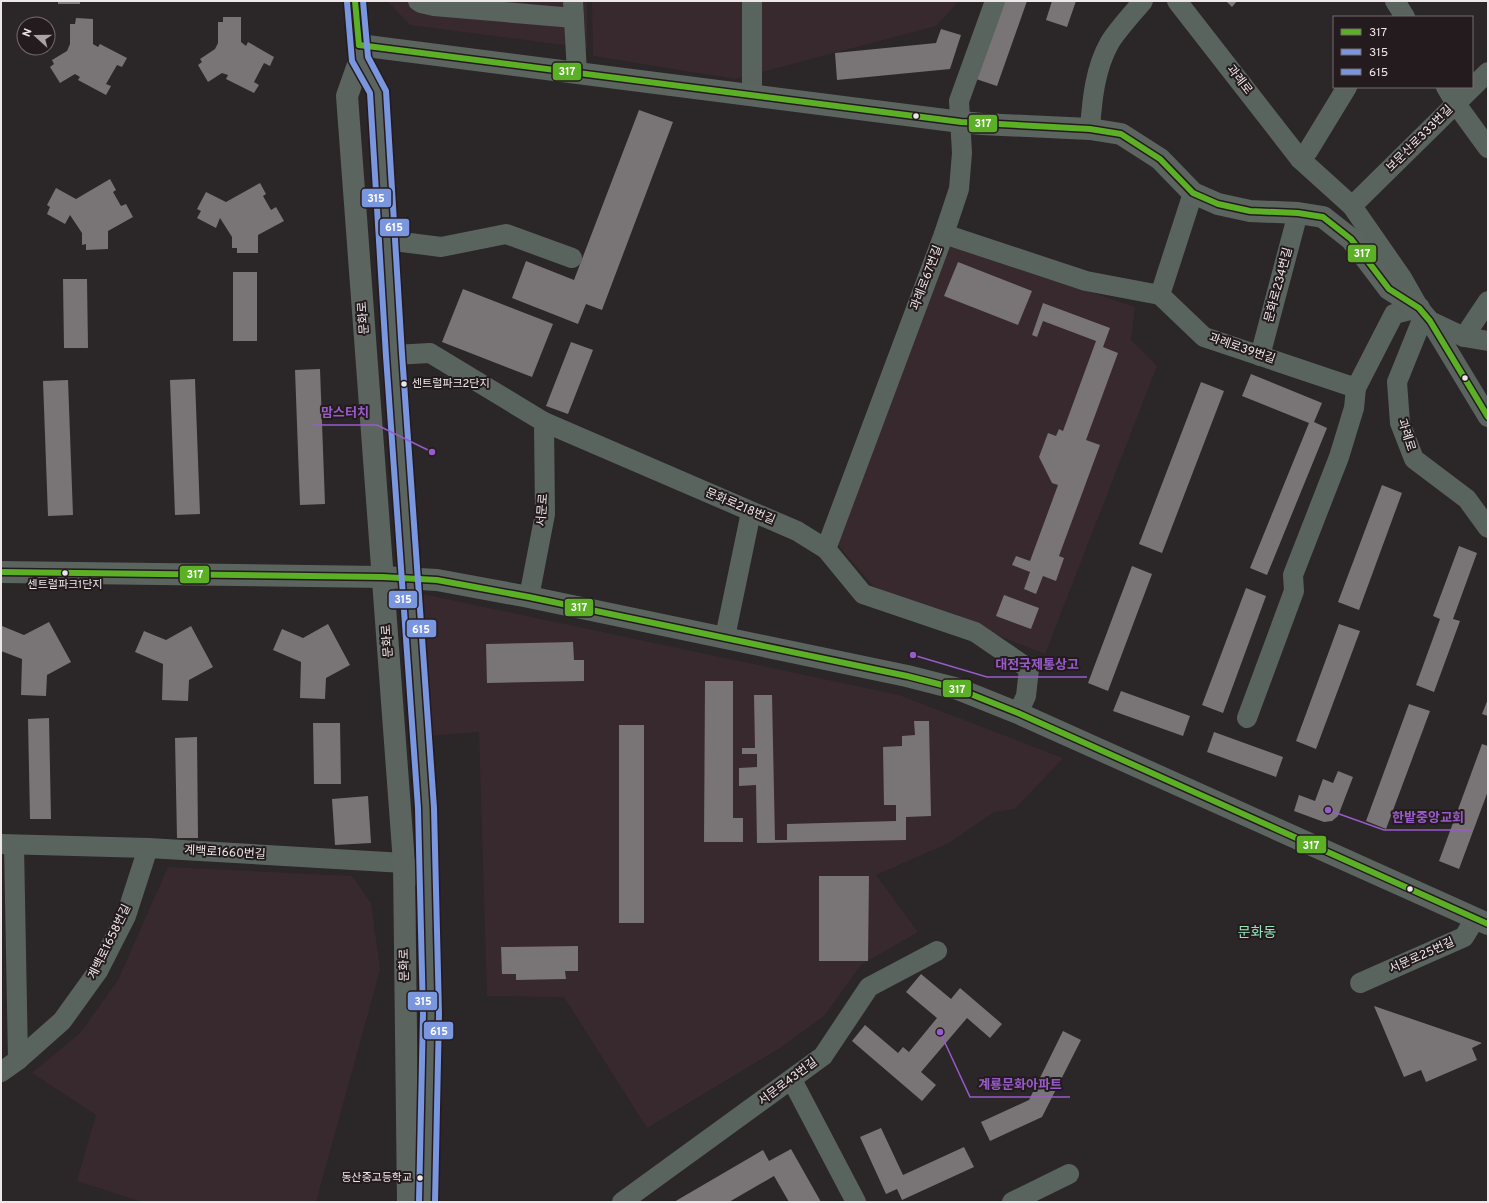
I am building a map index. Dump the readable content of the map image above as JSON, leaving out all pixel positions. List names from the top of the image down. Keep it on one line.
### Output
{"streets":{"main road":["문화로"],"street":["과례로","보문산로333번길","과례로67번길","문화로234번길","과례로39번길","문화로218번길","서문로","계백로1660번길","계백로1658번길","서문로25번길","서문로43번길"]},"crossings":[["과례로","보문산로333번길"],["과례로67번길","문화로218번길"],["문화로234번길","과례로39번길"],["문화로","문화로218번길"],["문화로","계백로1660번길"],["문화로218번길","서문로"],["계백로1660번길","계백로1658번길"]],"districts":["문화동"],"places":["센트럴파크2단지","맘스터치","센트럴파크1단지","대전국제통상고","한밭중앙교회","계룡문화아파트","동산중고등학교"],"lines":["transit line 317","transit line 615","transit line 315"],"legend":["317","315","615"],"north":"left"}
